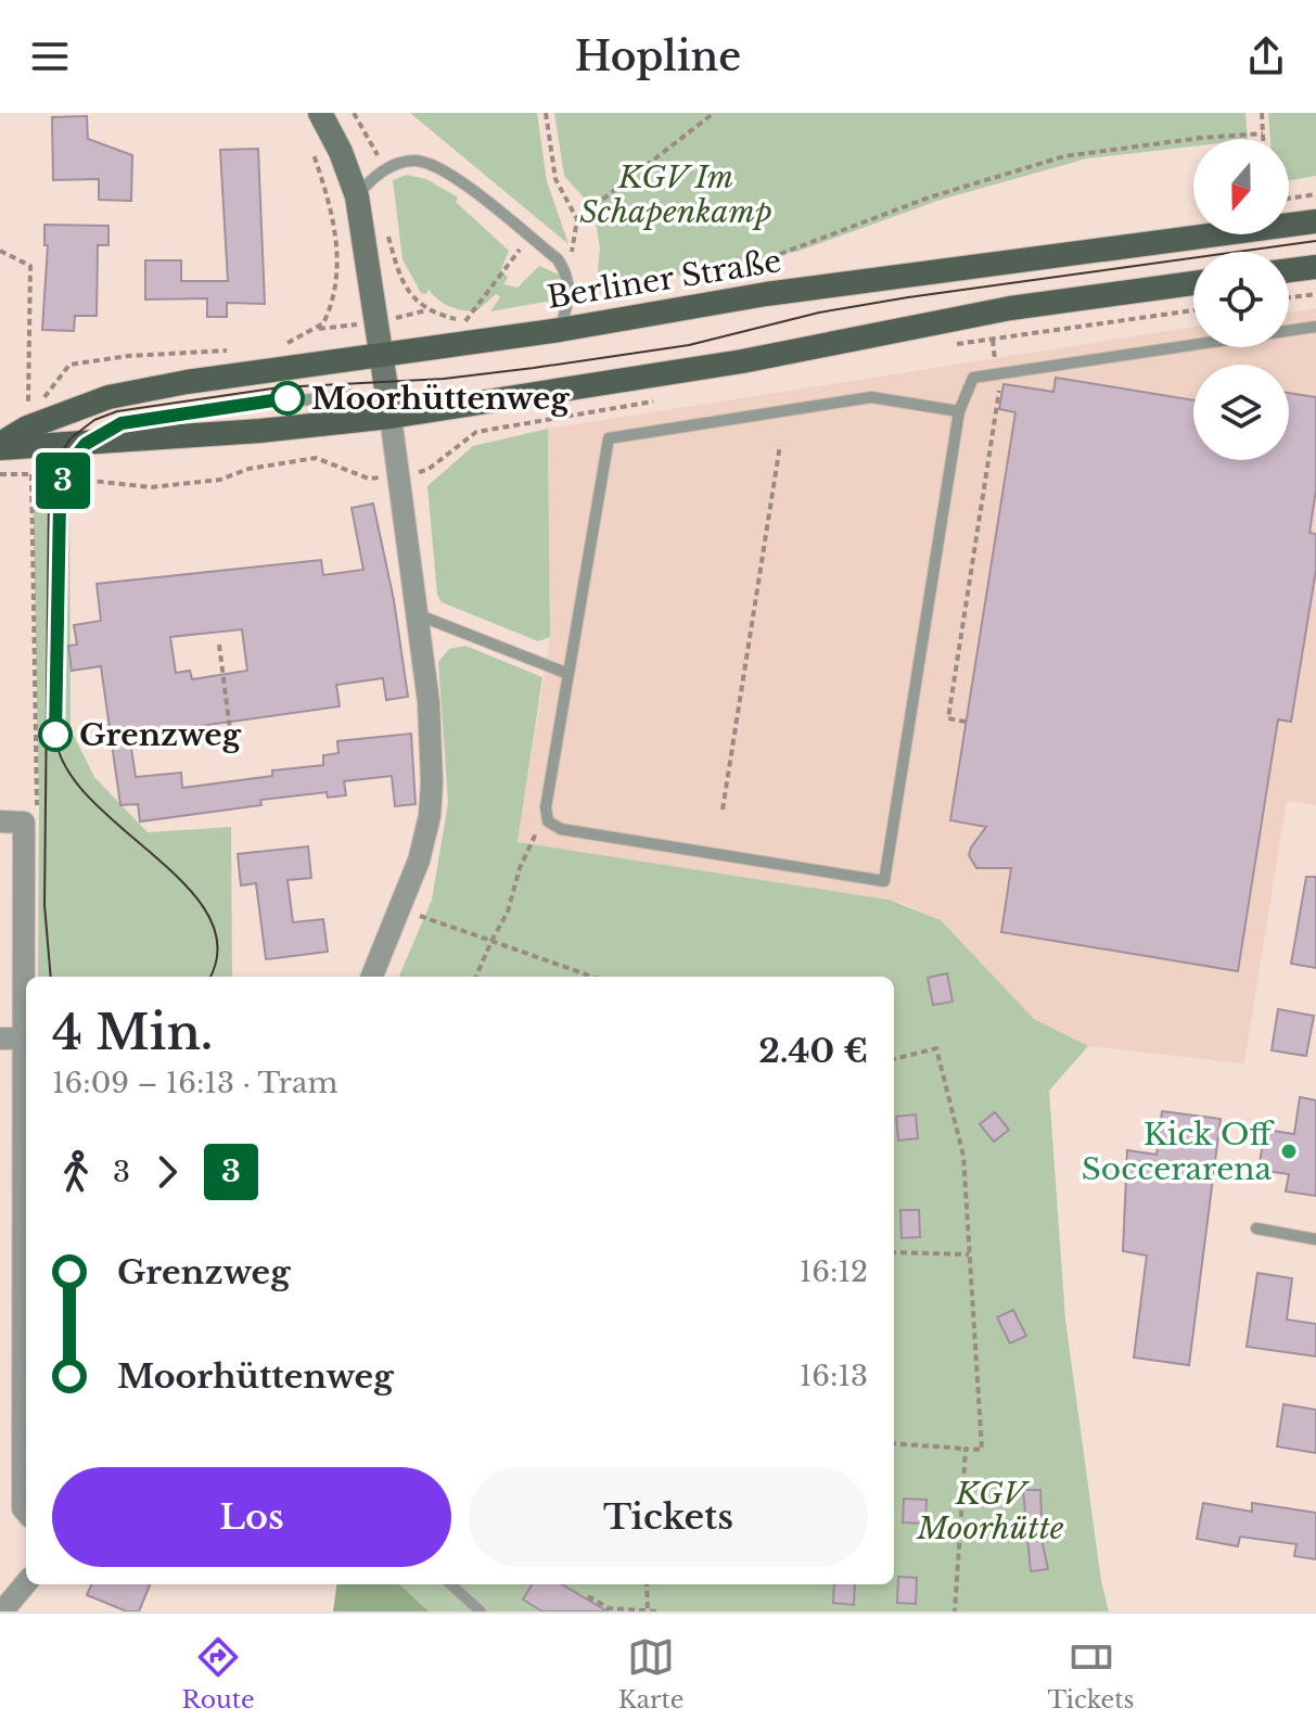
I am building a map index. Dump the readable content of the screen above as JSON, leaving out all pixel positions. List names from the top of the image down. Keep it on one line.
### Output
{"streets":{"main road":["Berliner Straße"]},"parks":["KGV Im Schapenkamp","KGV Moorhütte"],"places":["Moorhüttenweg","Grenzweg","Kick Off Soccerarena"],"lines":["tram line 3"],"north":"bottom","page":{"header":"Hopline","on_map":"3","heading":["4 Min.","16:09 – 16:13 · Tram","2.40 €"],"legs":["3","3"],"list":[{"name":"Grenzweg","value":"16:12"},{"name":"Moorhüttenweg","value":"16:13"}],"buttons":["Los","Tickets"],"tabs":["Route","Karte","Tickets"]}}
